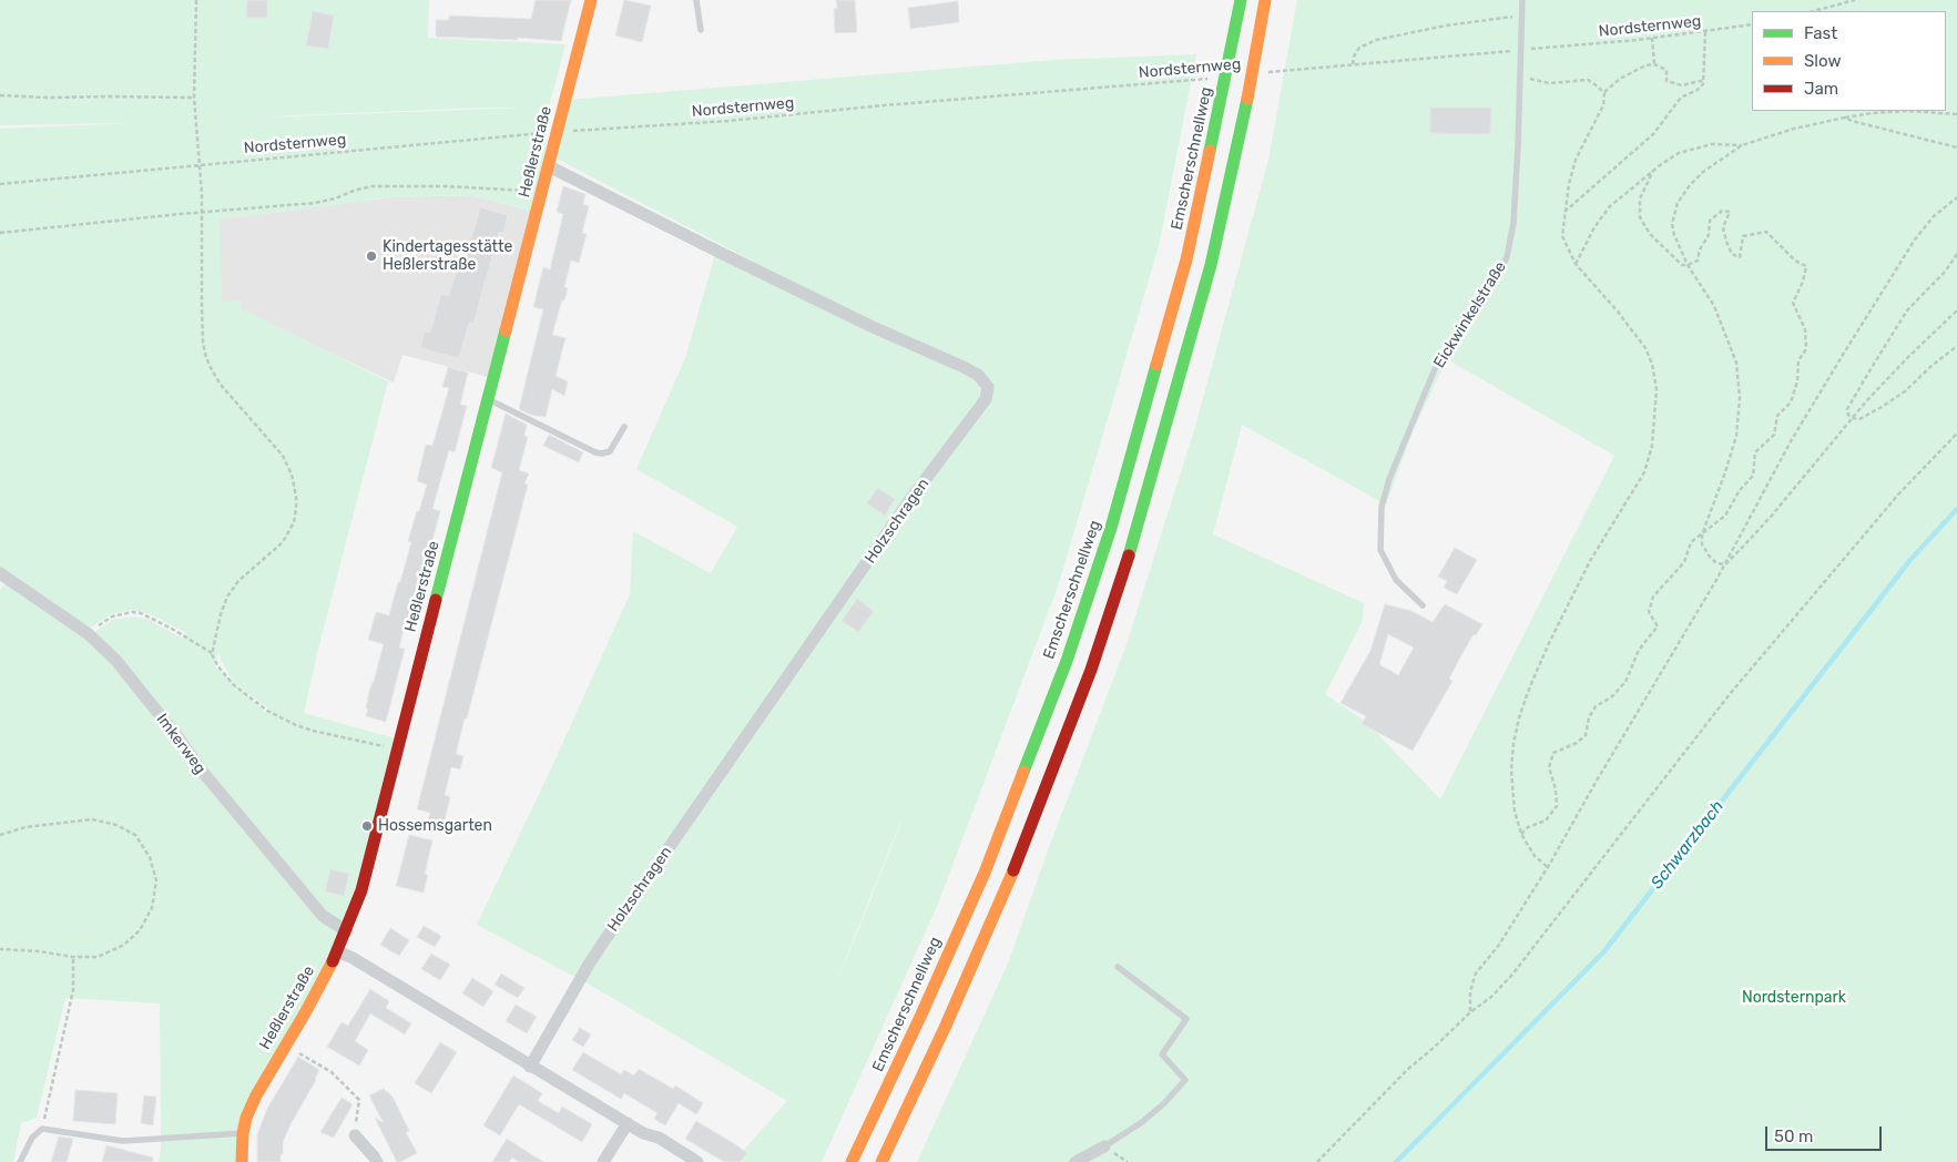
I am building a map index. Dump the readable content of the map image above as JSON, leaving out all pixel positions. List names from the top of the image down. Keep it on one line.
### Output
{"streets":{"main road":["Heßlerstraße","Emscherschnellweg"],"street":["Holzschragen","Imkerweg"],"lane":["Eickwinkelstraße"],"path":["Nordsternweg"]},"crossings":[["Heßlerstraße","Holzschragen"],["Heßlerstraße","Imkerweg"]],"water":["Schwarzbach"],"parks":["Nordsternpark"],"places":["Kindertagesstätte Heßlerstraße","Hossemsgarten"],"legend":["Fast","Slow","Jam"],"scale_bar":"50 m"}
